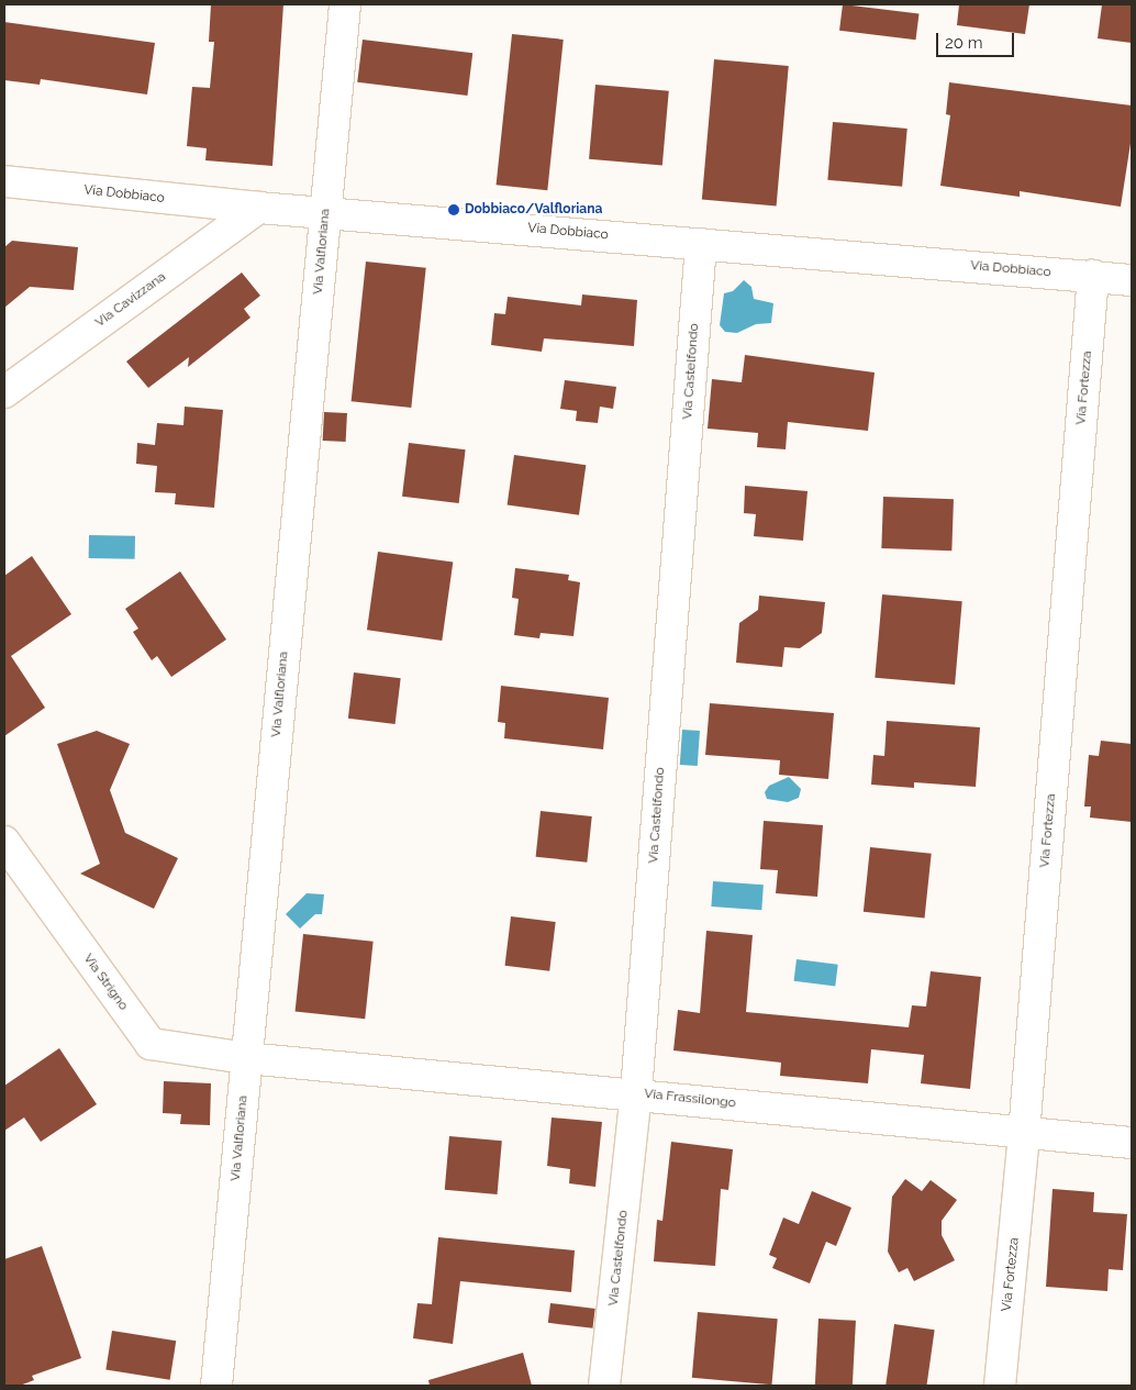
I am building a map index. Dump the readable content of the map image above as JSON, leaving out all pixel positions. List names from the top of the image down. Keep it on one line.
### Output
{"streets":{"street":["Via Dobbiaco","Via Valfloriana","Via Cavizzana","Via Castelfondo","Via Fortezza","Via Strigno","Via Frassilongo"]},"crossings":[["Via Dobbiaco","Via Valfloriana"],["Via Dobbiaco","Via Cavizzana"],["Via Dobbiaco","Via Castelfondo"],["Via Dobbiaco","Via Fortezza"],["Via Valfloriana","Via Strigno"],["Via Valfloriana","Via Frassilongo"],["Via Castelfondo","Via Frassilongo"],["Via Fortezza","Via Frassilongo"],["Via Strigno","Via Frassilongo"]],"places":["Dobbiaco/Valfloriana"],"scale_bar":"20 m"}
